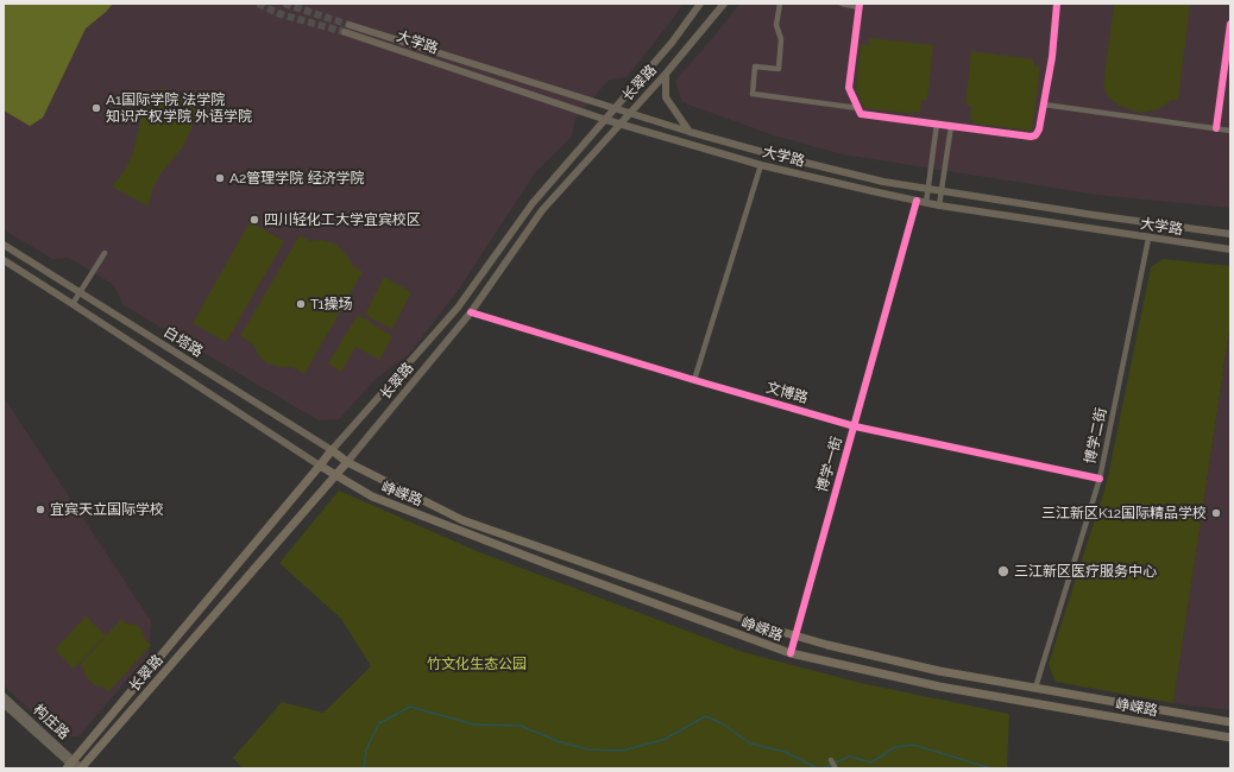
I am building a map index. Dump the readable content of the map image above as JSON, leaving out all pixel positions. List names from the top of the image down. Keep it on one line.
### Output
{"streets":{"main road":["大学路","长翠路","白塔路","峥嵘路"],"street":["文博路","博学二街","博学一街","构庄路"]},"crossings":[["大学路","长翠路"],["大学路","博学二街"],["大学路","博学一街"],["长翠路","白塔路"],["长翠路","文博路"],["长翠路","峥嵘路"],["长翠路","构庄路"],["白塔路","峥嵘路"],["文博路","博学二街"],["文博路","博学一街"],["博学二街","峥嵘路"],["博学一街","峥嵘路"]],"parks":["竹文化生态公园"],"places":["A1国际学院 法学院 知识产权学院 外语学院","A2管理学院 经济学院","四川轻化工大学宜宾校区","T1操场","宜宾天立国际学校","三江新区K12国际精品学校","三江新区医疗服务中心"]}
